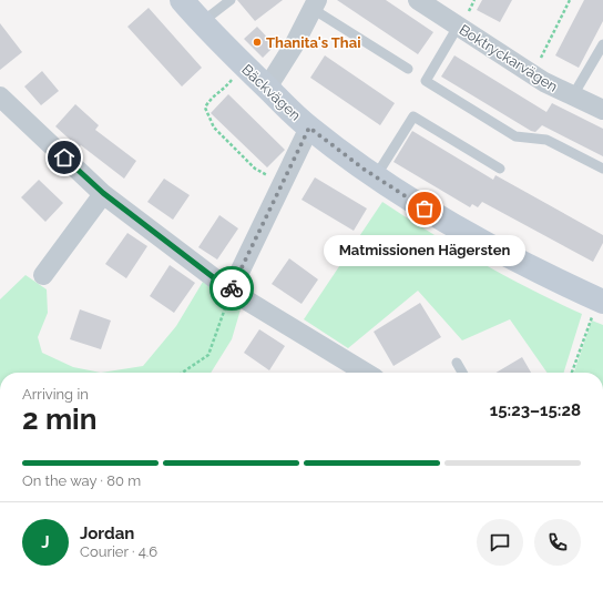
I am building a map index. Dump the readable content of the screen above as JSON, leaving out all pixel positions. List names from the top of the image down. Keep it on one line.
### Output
{"streets":{"street":["Boktryckarvägen","Bäckvägen"]},"places":["Thanita's Thai","Matmissionen Hägersten"],"page":{"bubble":"Matmissionen Hägersten","heading":["2 min","Arriving in","15:23–15:28"],"panel":["Jordan","Courier · 4.6"],"bar":"On the way · 80 m","round":"J"}}
